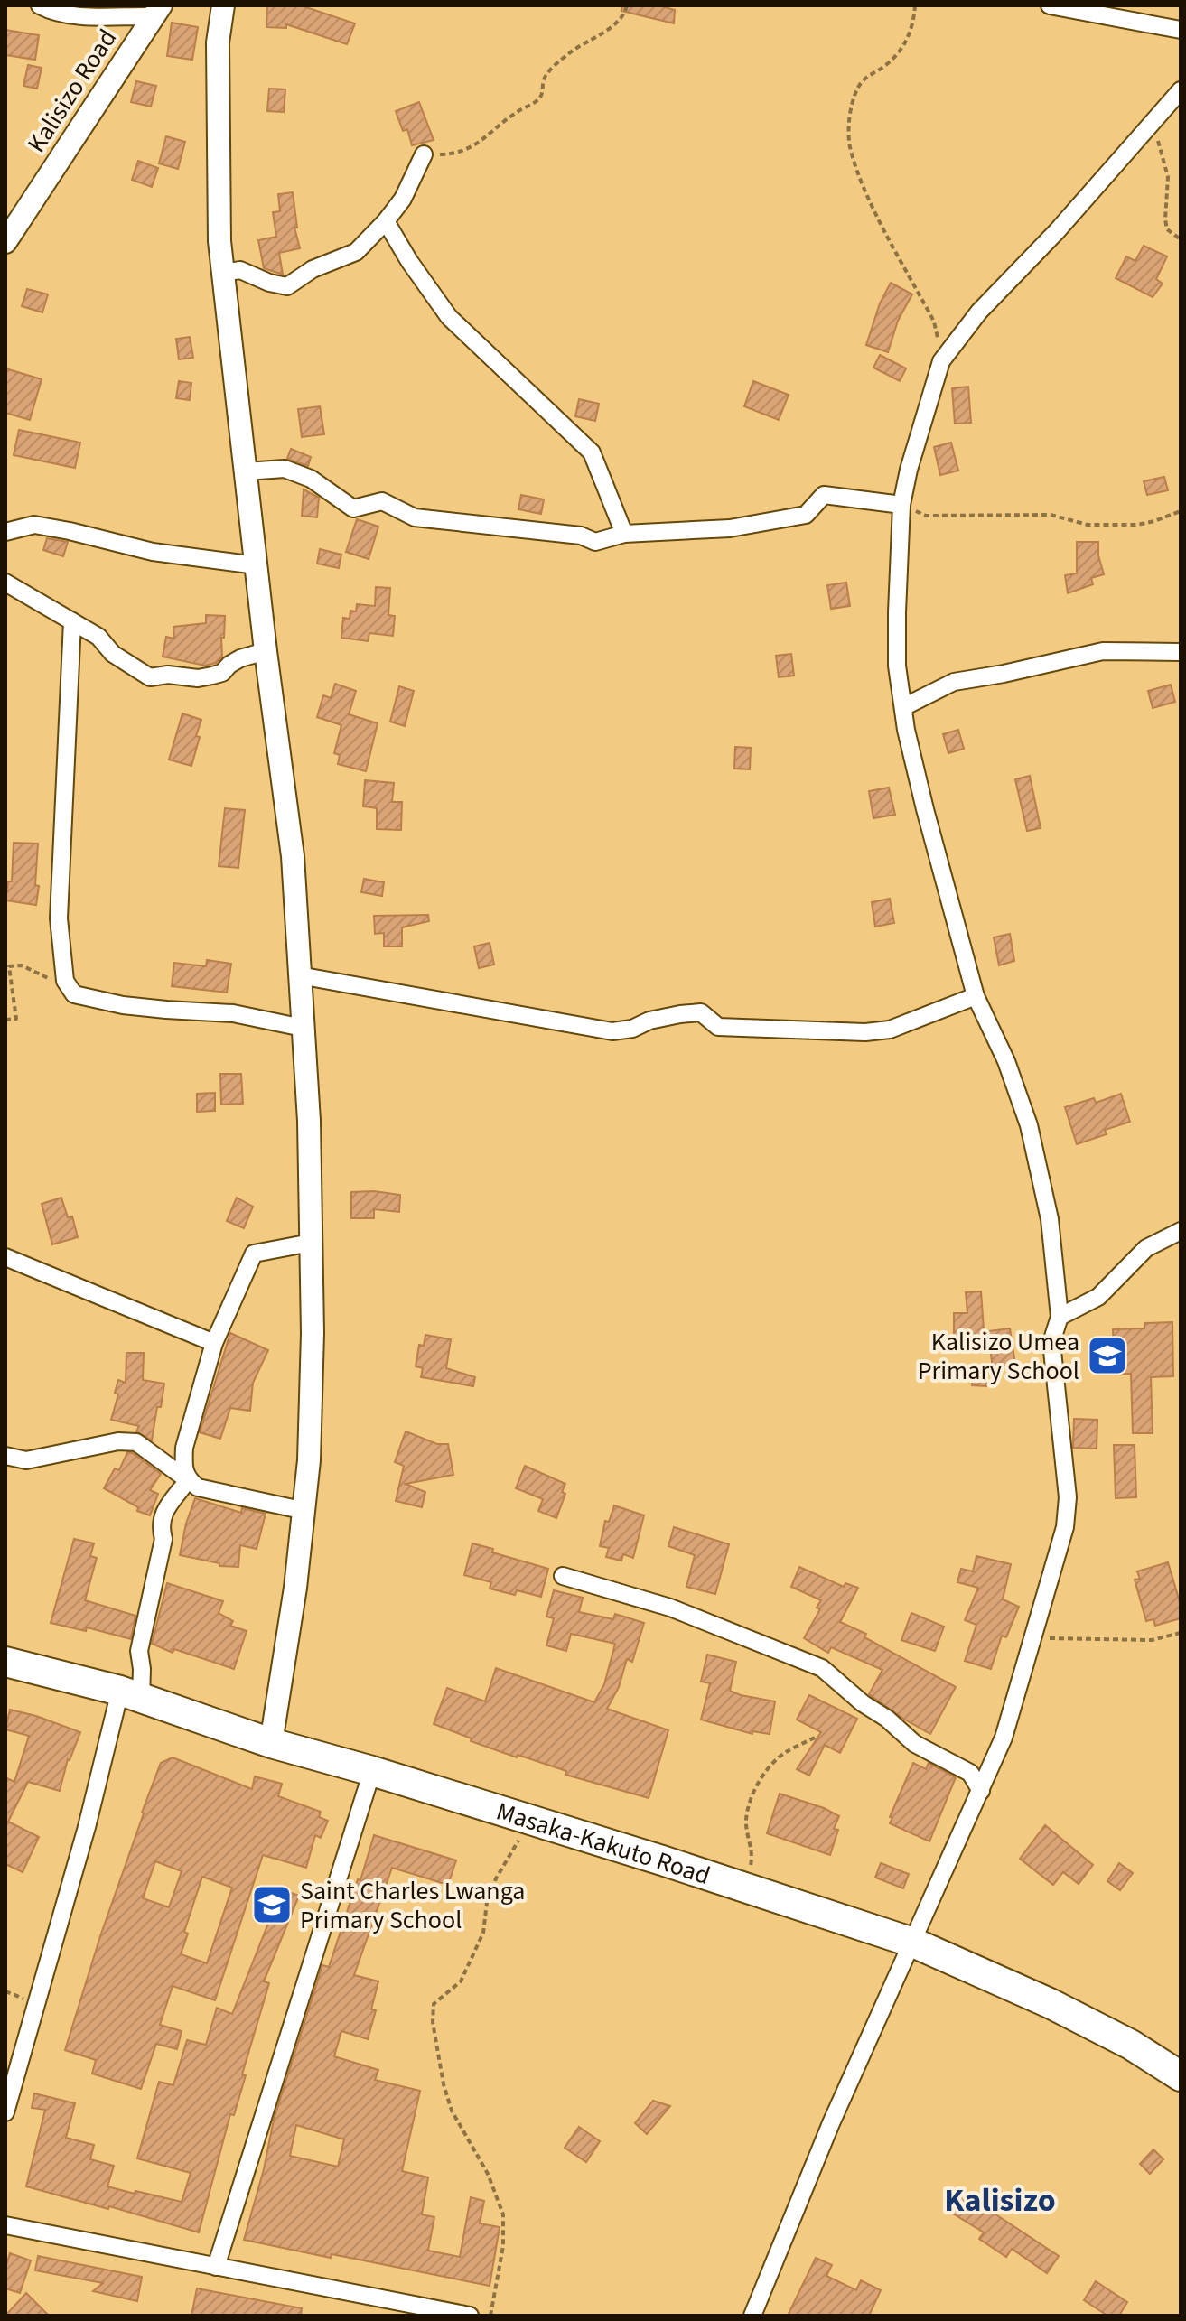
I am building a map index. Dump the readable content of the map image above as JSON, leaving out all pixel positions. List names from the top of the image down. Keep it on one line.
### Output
{"streets":{"highway":["Masaka-Kakuto Road"],"street":["Kalisizo Road"]},"districts":["Kalisizo"],"places":{"school or university":["Kalisizo Umea Primary School","Saint Charles Lwanga Primary School"]}}
